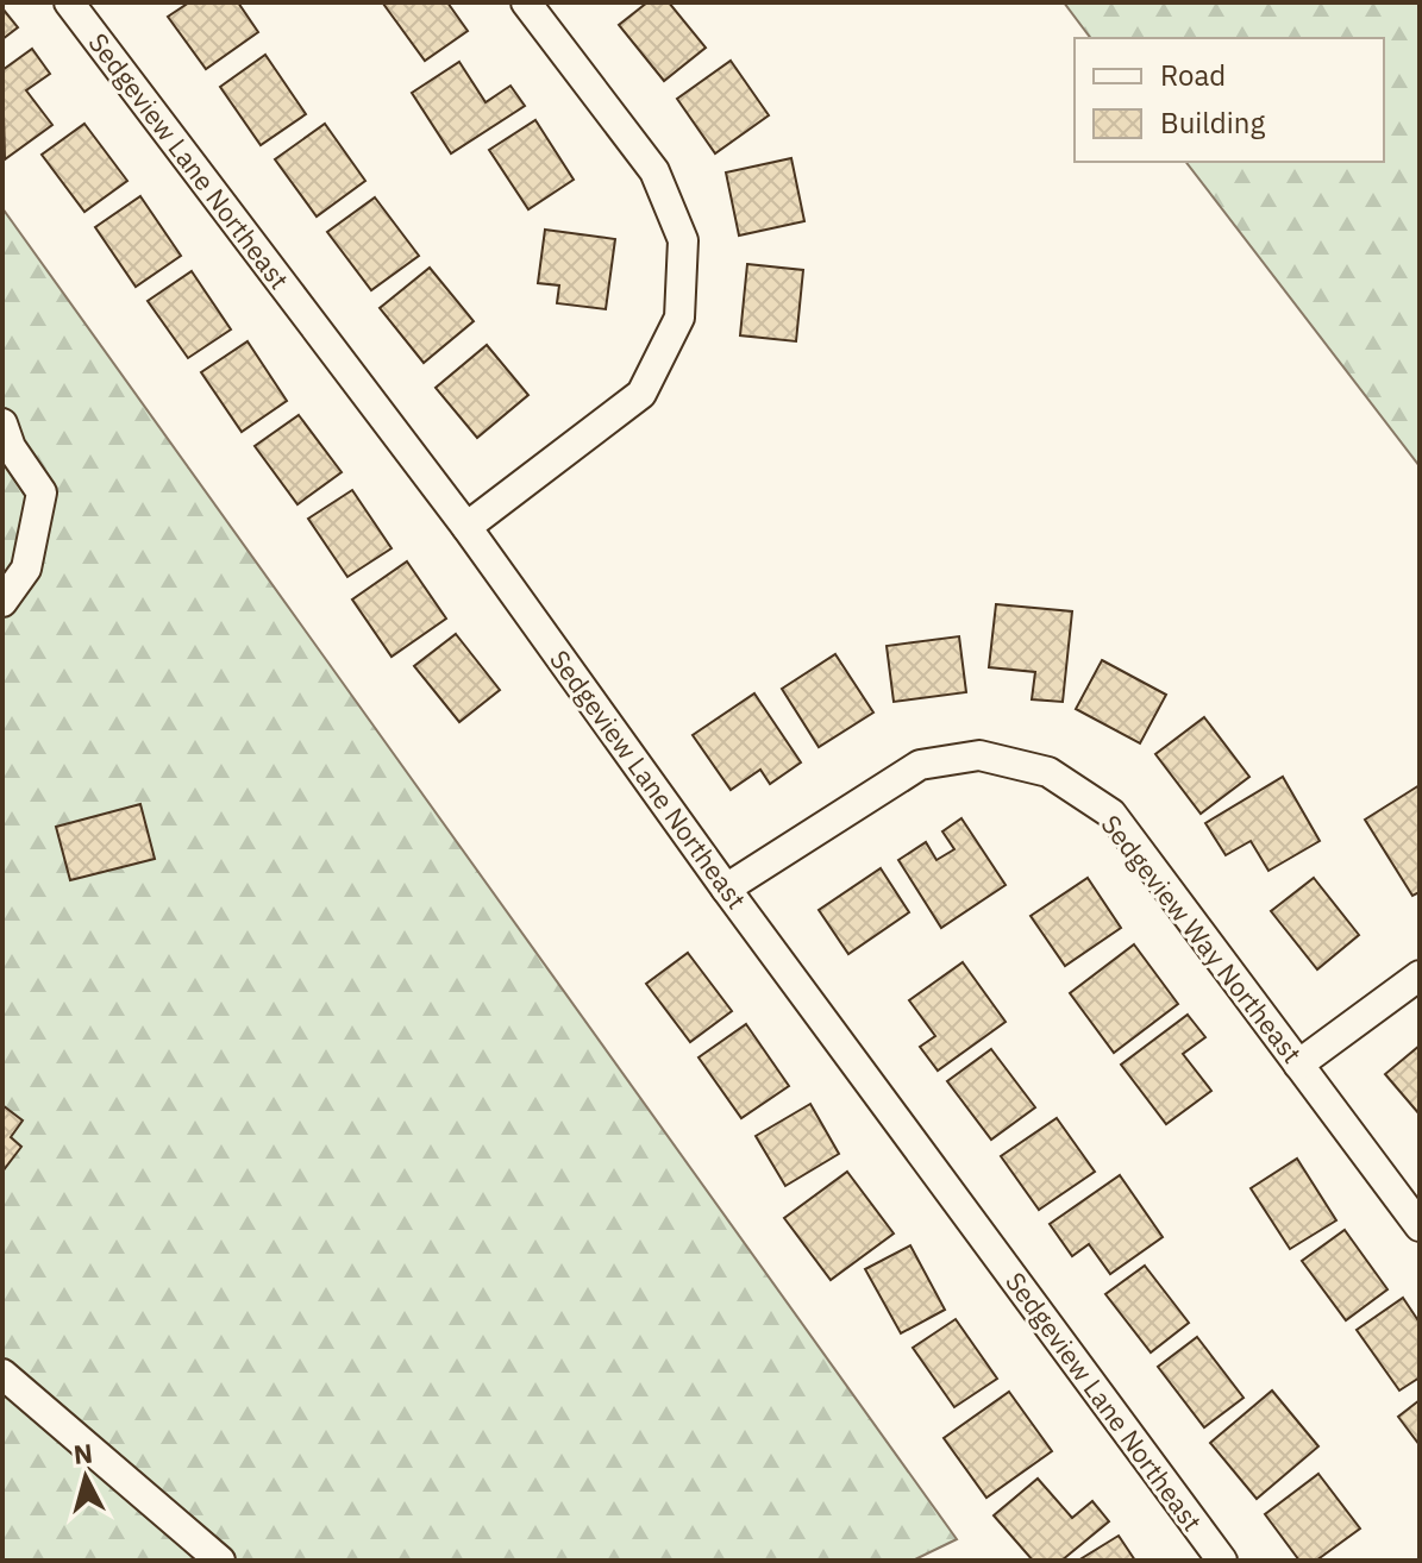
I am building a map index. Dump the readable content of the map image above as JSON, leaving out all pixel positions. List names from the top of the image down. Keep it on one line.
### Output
{"streets":{"street":["Sedgeview Lane Northeast","Sedgeview Way Northeast"]},"crossings":[["Sedgeview Lane Northeast","Sedgeview Way Northeast"]],"legend":["Road","Building"],"north":"top"}
